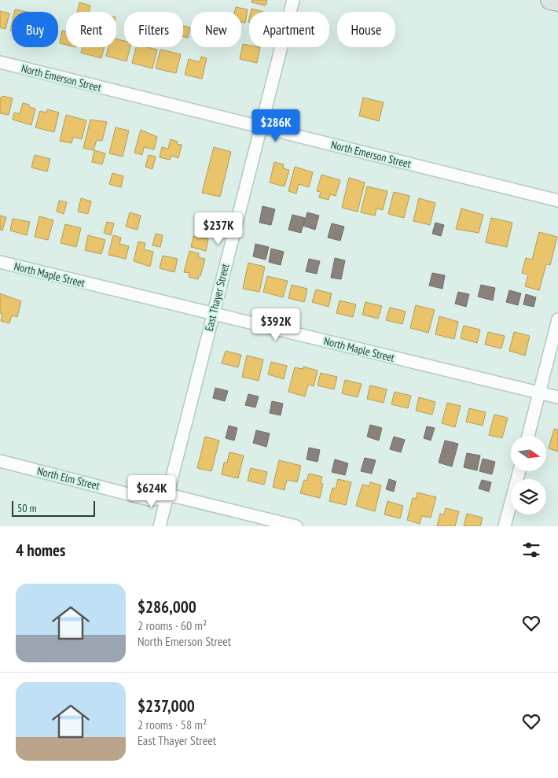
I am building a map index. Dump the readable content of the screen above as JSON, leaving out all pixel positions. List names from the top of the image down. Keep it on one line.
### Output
{"streets":{"street":["North Emerson Street","North Maple Street","East Thayer Street","North Elm Street"]},"crossings":[["North Emerson Street","East Thayer Street"],["North Maple Street","East Thayer Street"],["East Thayer Street","North Elm Street"]],"scale_bar":"50 m","north":"right","page":{"chip":["Buy","Rent","Filters","New","Apartment","House"],"price":["$286K","$237K","$392K","$624K"],"scale":"50 m","heading":"4 homes","list":[{"name":"$286,000","note":"2 rooms · 60 m² · North Emerson Street"},{"name":"$237,000","note":"2 rooms · 58 m² · East Thayer Street"}]}}
